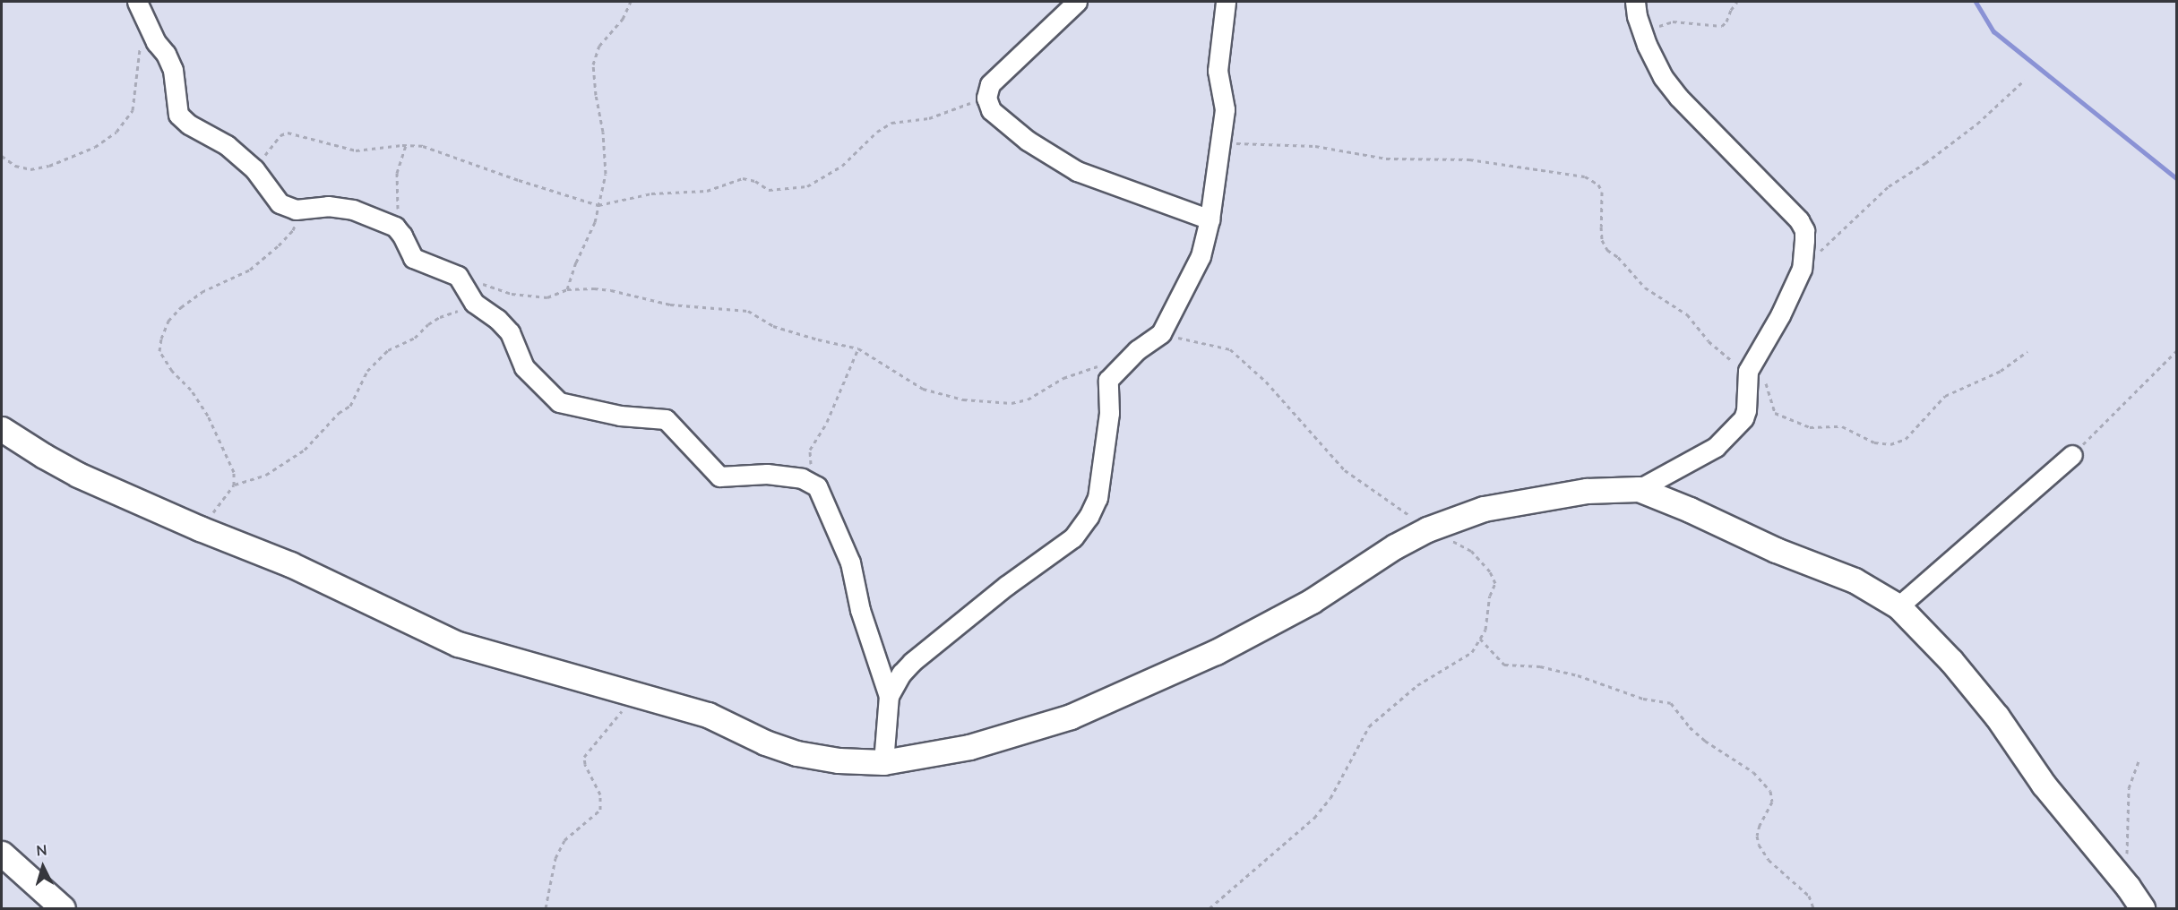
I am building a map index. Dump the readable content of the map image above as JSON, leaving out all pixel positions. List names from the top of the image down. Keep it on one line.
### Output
{"north":"top"}
